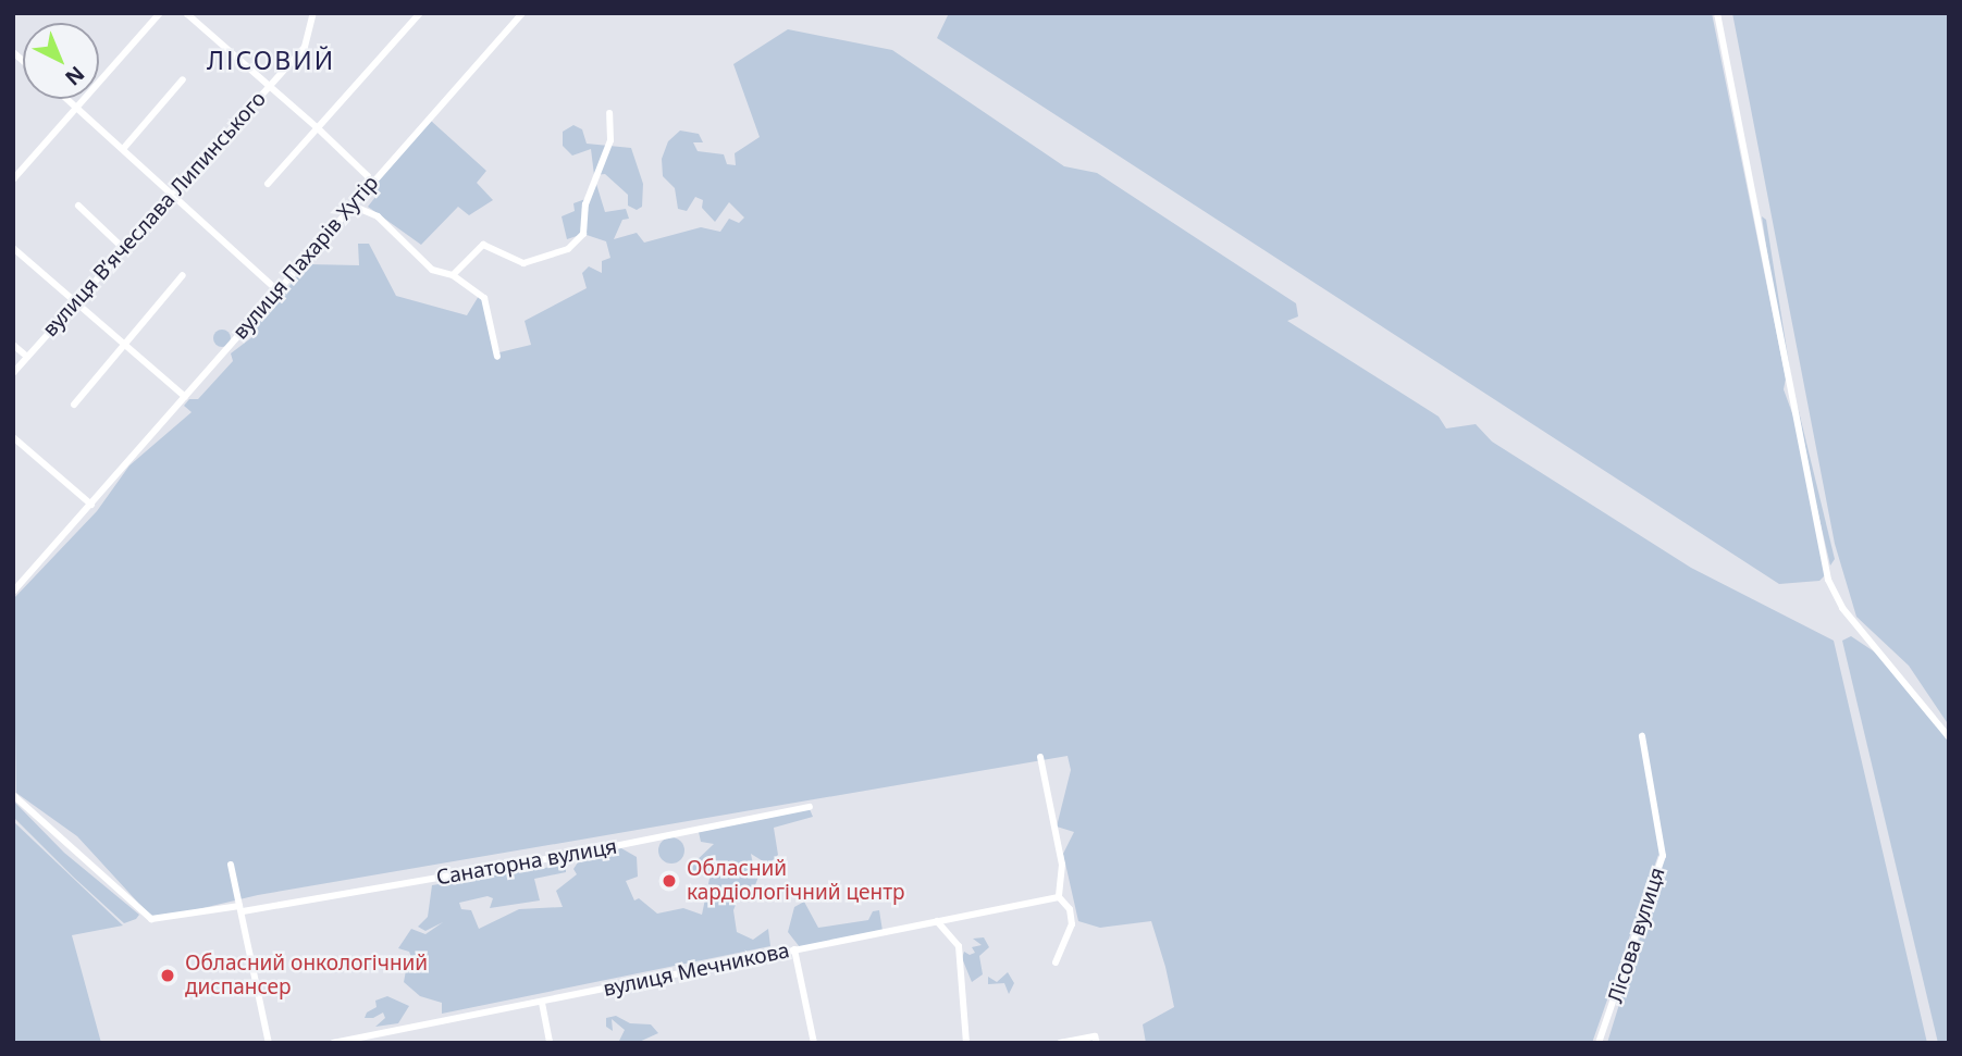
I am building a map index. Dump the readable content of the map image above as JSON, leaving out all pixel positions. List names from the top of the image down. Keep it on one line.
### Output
{"streets":{"street":["вулиця Вʼячеслава Липинського","вулиця Пахарів Хутір","Санаторна вулиця","Лісова вулиця","вулиця Мечникова"]},"districts":["ЛІСОВИЙ"],"places":["Обласний кардіологічний центр","Обласний онкологічний диспансер"],"north":"bottom right"}
